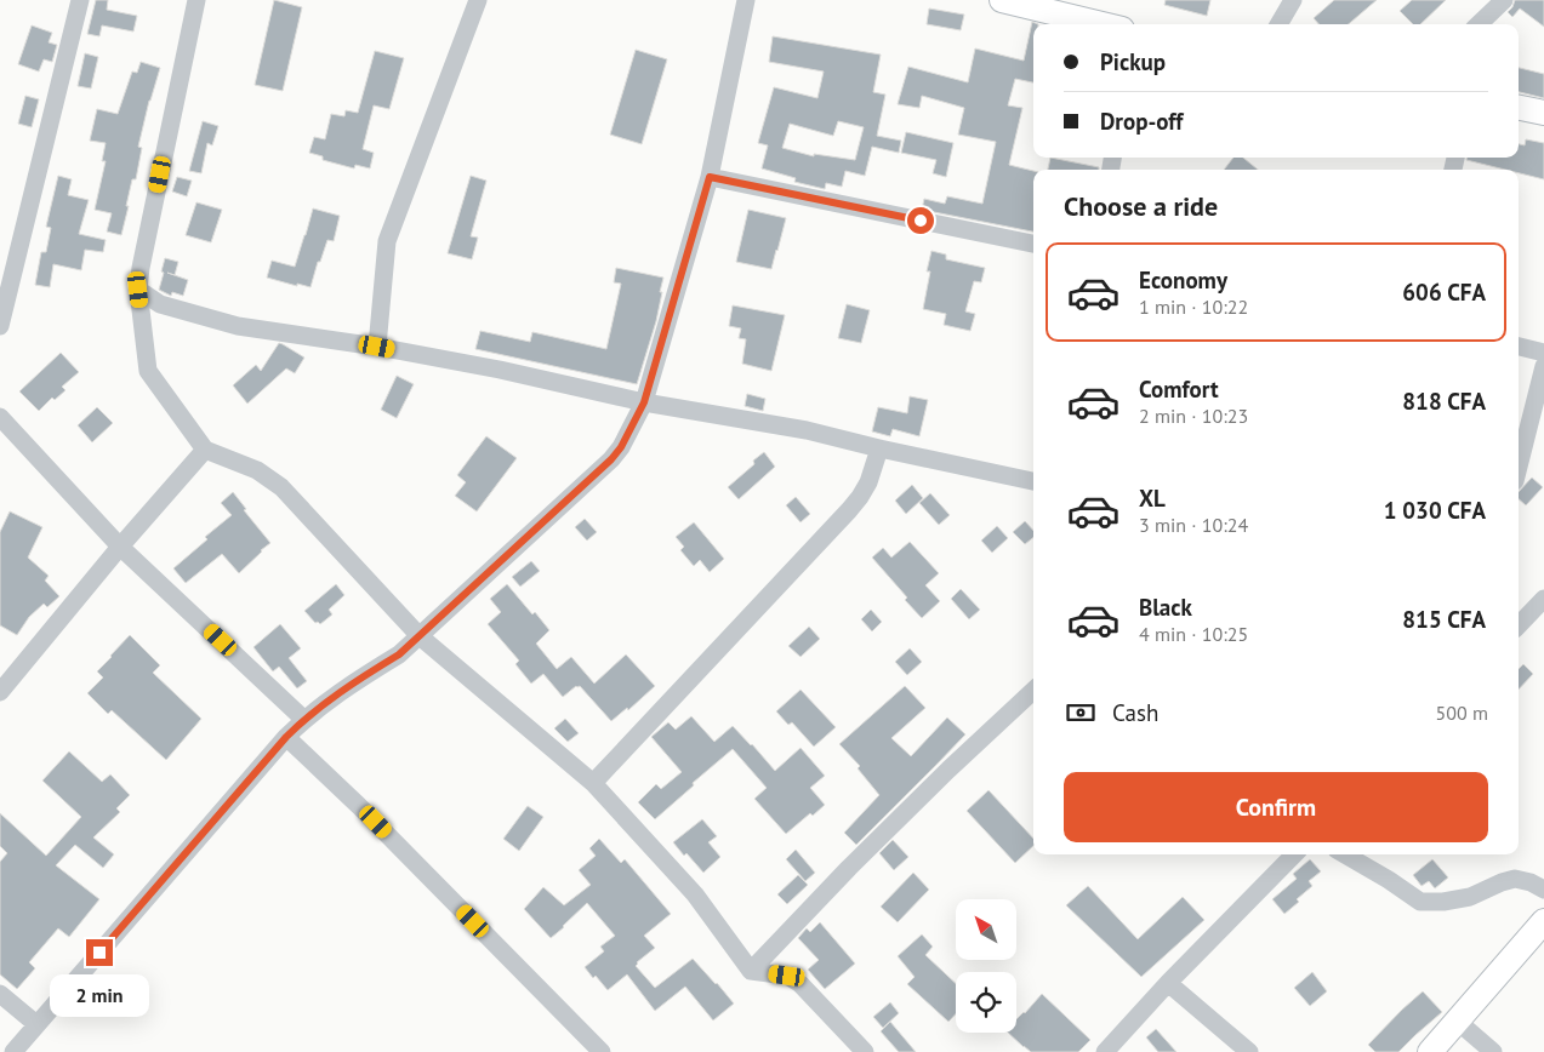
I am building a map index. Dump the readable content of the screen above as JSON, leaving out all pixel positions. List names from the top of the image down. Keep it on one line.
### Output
{"north":"top left","page":{"banner":["Pickup","Drop-off"],"heading":"Choose a ride","list":[{"name":"Economy","note":"1 min · 10:22","value":"606 CFA"},{"name":"Comfort","note":"2 min · 10:23","value":"818 CFA"},{"name":"XL","note":"3 min · 10:24","value":"1 030 CFA"},{"name":"Black","note":"4 min · 10:25","value":"815 CFA"}],"pay":["Cash","500 m"],"buttons":"Confirm","bubble":"2 min"}}
